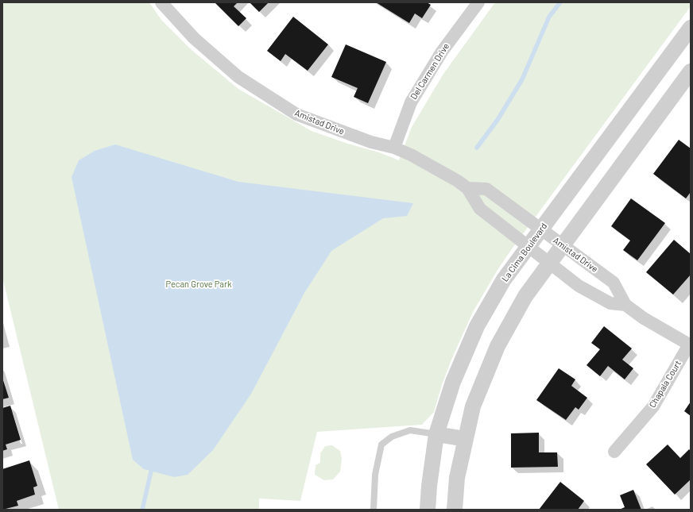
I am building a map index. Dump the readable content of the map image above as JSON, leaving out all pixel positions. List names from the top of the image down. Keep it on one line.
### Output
{"streets":{"street":["Del Carmen Drive","Amistad Drive","La Cima Boulevard","Chapala Court"]},"crossings":[["Del Carmen Drive","Amistad Drive"],["Amistad Drive","La Cima Boulevard"],["Amistad Drive","Chapala Court"]],"parks":["Pecan Grove Park"]}
